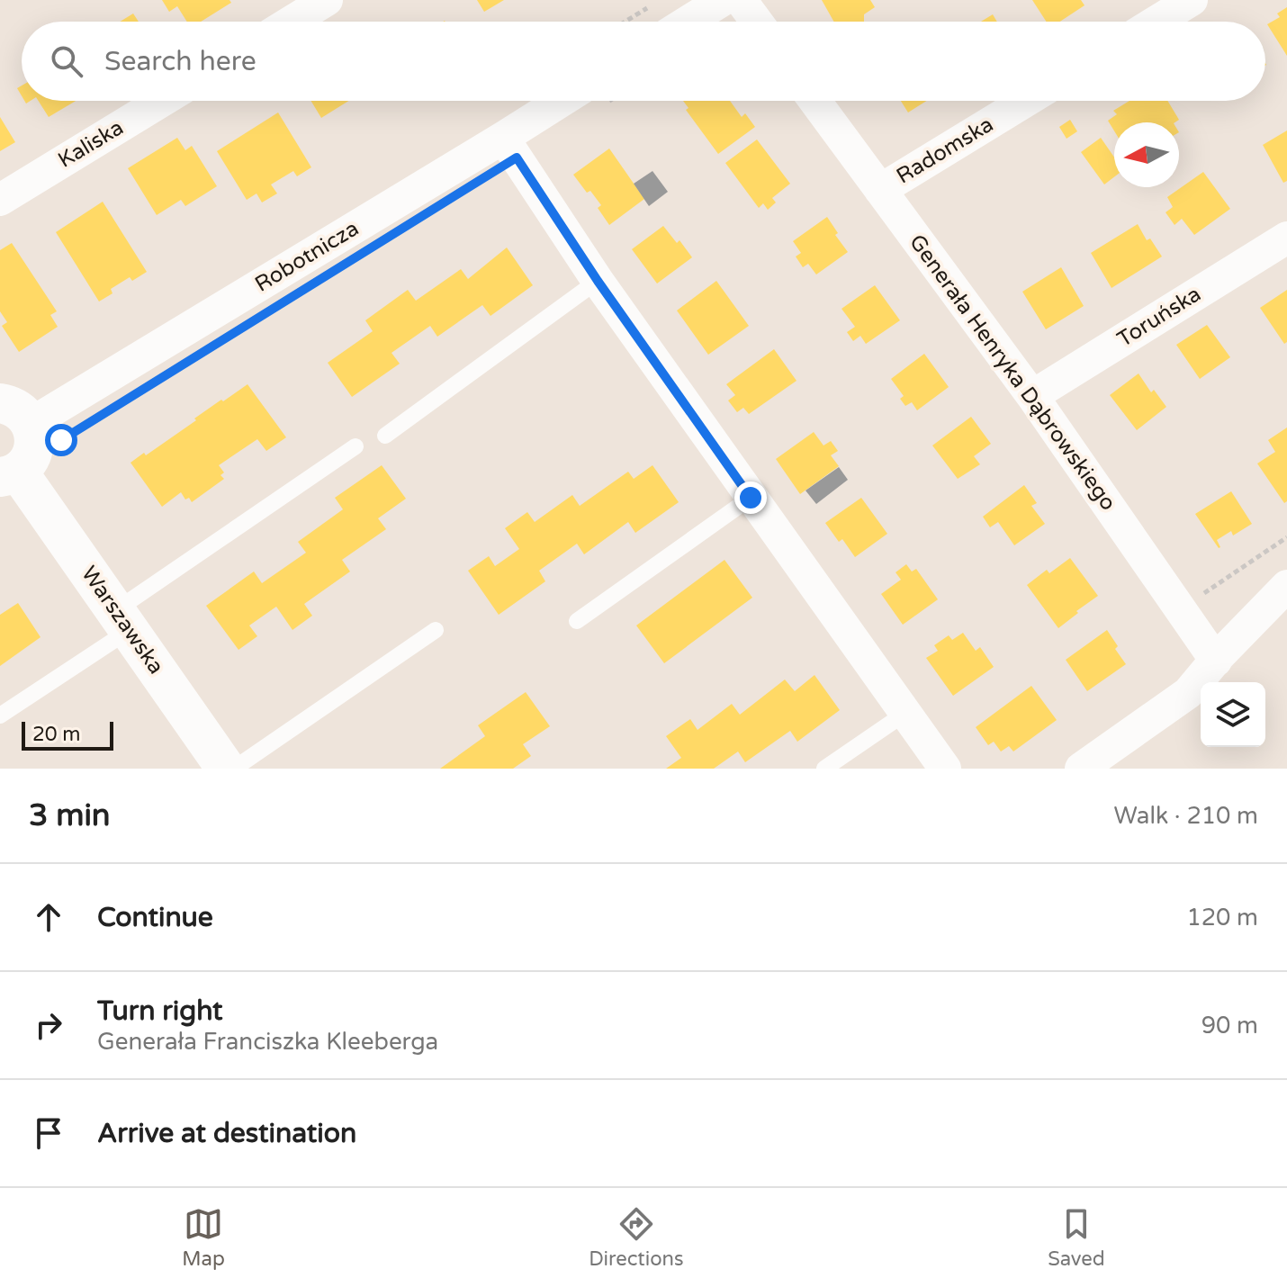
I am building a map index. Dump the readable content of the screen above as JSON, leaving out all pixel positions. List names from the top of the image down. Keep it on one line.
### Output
{"streets":{"street":["Kaliska","Radomska","Robotnicza","Toruńska","Generała Henryka Dąbrowskiego","Warszawska"]},"crossings":[["Radomska","Generała Henryka Dąbrowskiego"],["Robotnicza","Warszawska"],["Toruńska","Generała Henryka Dąbrowskiego"]],"scale_bar":"20 m","north":"left","page":{"search":"Search here","scale":"20 m","heading":["3 min","Walk · 210 m"],"list":[["Continue","120 m"],["Turn right","Generała Franciszka Kleeberga","90 m"],"Arrive at destination"],"nav":["Map","Directions","Saved"]}}
